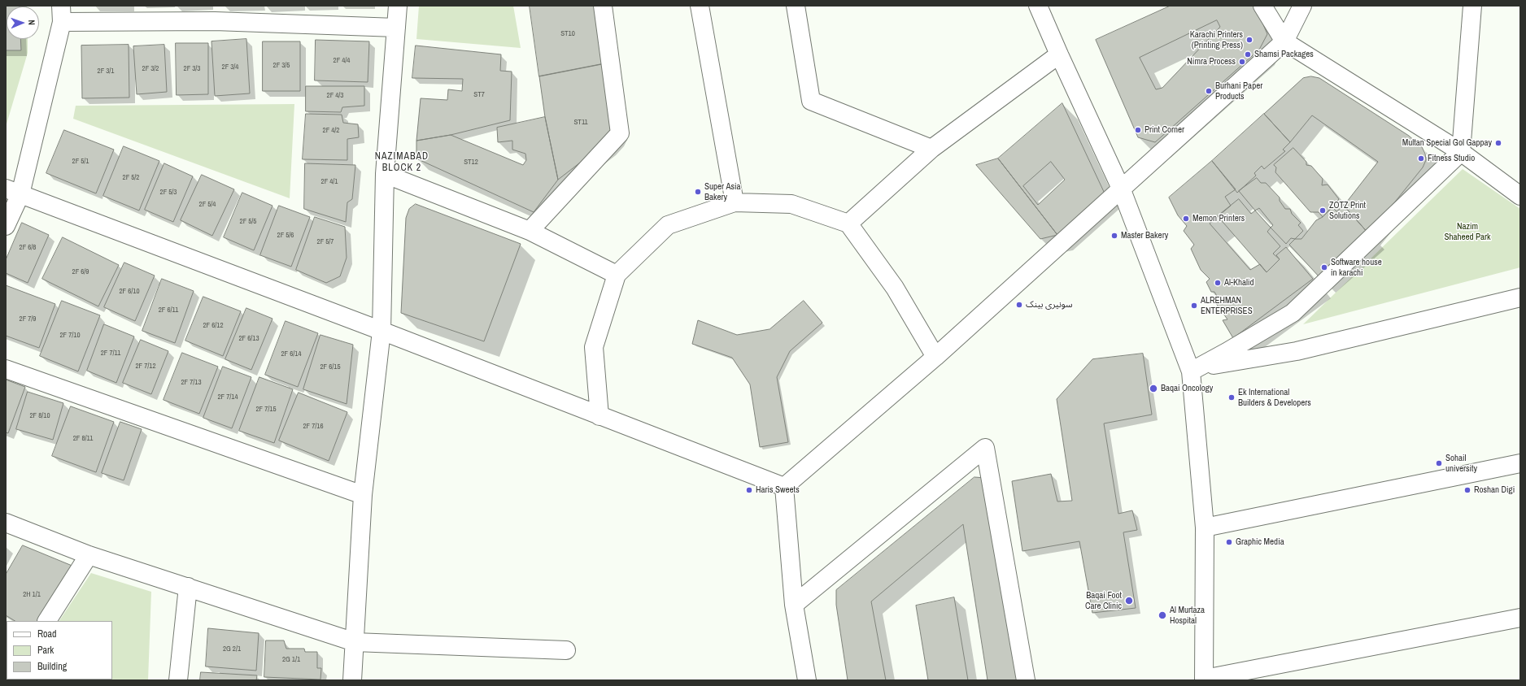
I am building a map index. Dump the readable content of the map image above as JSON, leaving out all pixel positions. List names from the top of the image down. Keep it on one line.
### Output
{"districts":["NAZIMABAD BLOCK 2"],"parks":["Nazim Shaheed Park"],"places":["Karachi Printers (Printing Press)","Shamsi Packages","Nimra Process","Burhani Paper Products","Print Corner","Multan Special Gol Gappay","Fitness Studio","Super Asia Bakery","ZOTZ Print Solutions","Memon Printers","Master Bakery","Software house in karachi","Al-Khalid","سونیری بینک","ALREHMAN ENTERPRISES","Baqai Oncology","Ek International Builders & Developers","Sohail university","Haris Sweets","Roshan Digi","Graphic Media","Baqai Foot Care Clinic","Al Murtaza Hospital"],"house_numbers":["ST10","2F 4/4","2F 3/5","2F 3/4","2F 3/2","2F 3/3","2F 3/1","ST7","2F 4/3","ST11","2F 4/2","2F 5/1","ST12","2F 5/2","2F 4/1","2F 5/3","2F 5/4","2F 5/5","2F 5/6","2F 5/7","2F 6/8","2F 6/9","2F 6/10","2F 6/11","2F 7/9","2F 6/12","2F 7/10","2F 6/13","2F 7/11","2F 6/14","2F 7/12","2F 6/15","2F 7/13","2F 7/14","2F 7/15","2F 8/10","2F 7/16","2F 8/11","2H 1/1","2G 2/1","2G 1/1"],"legend":["Road","Park","Building"],"north":"right"}
